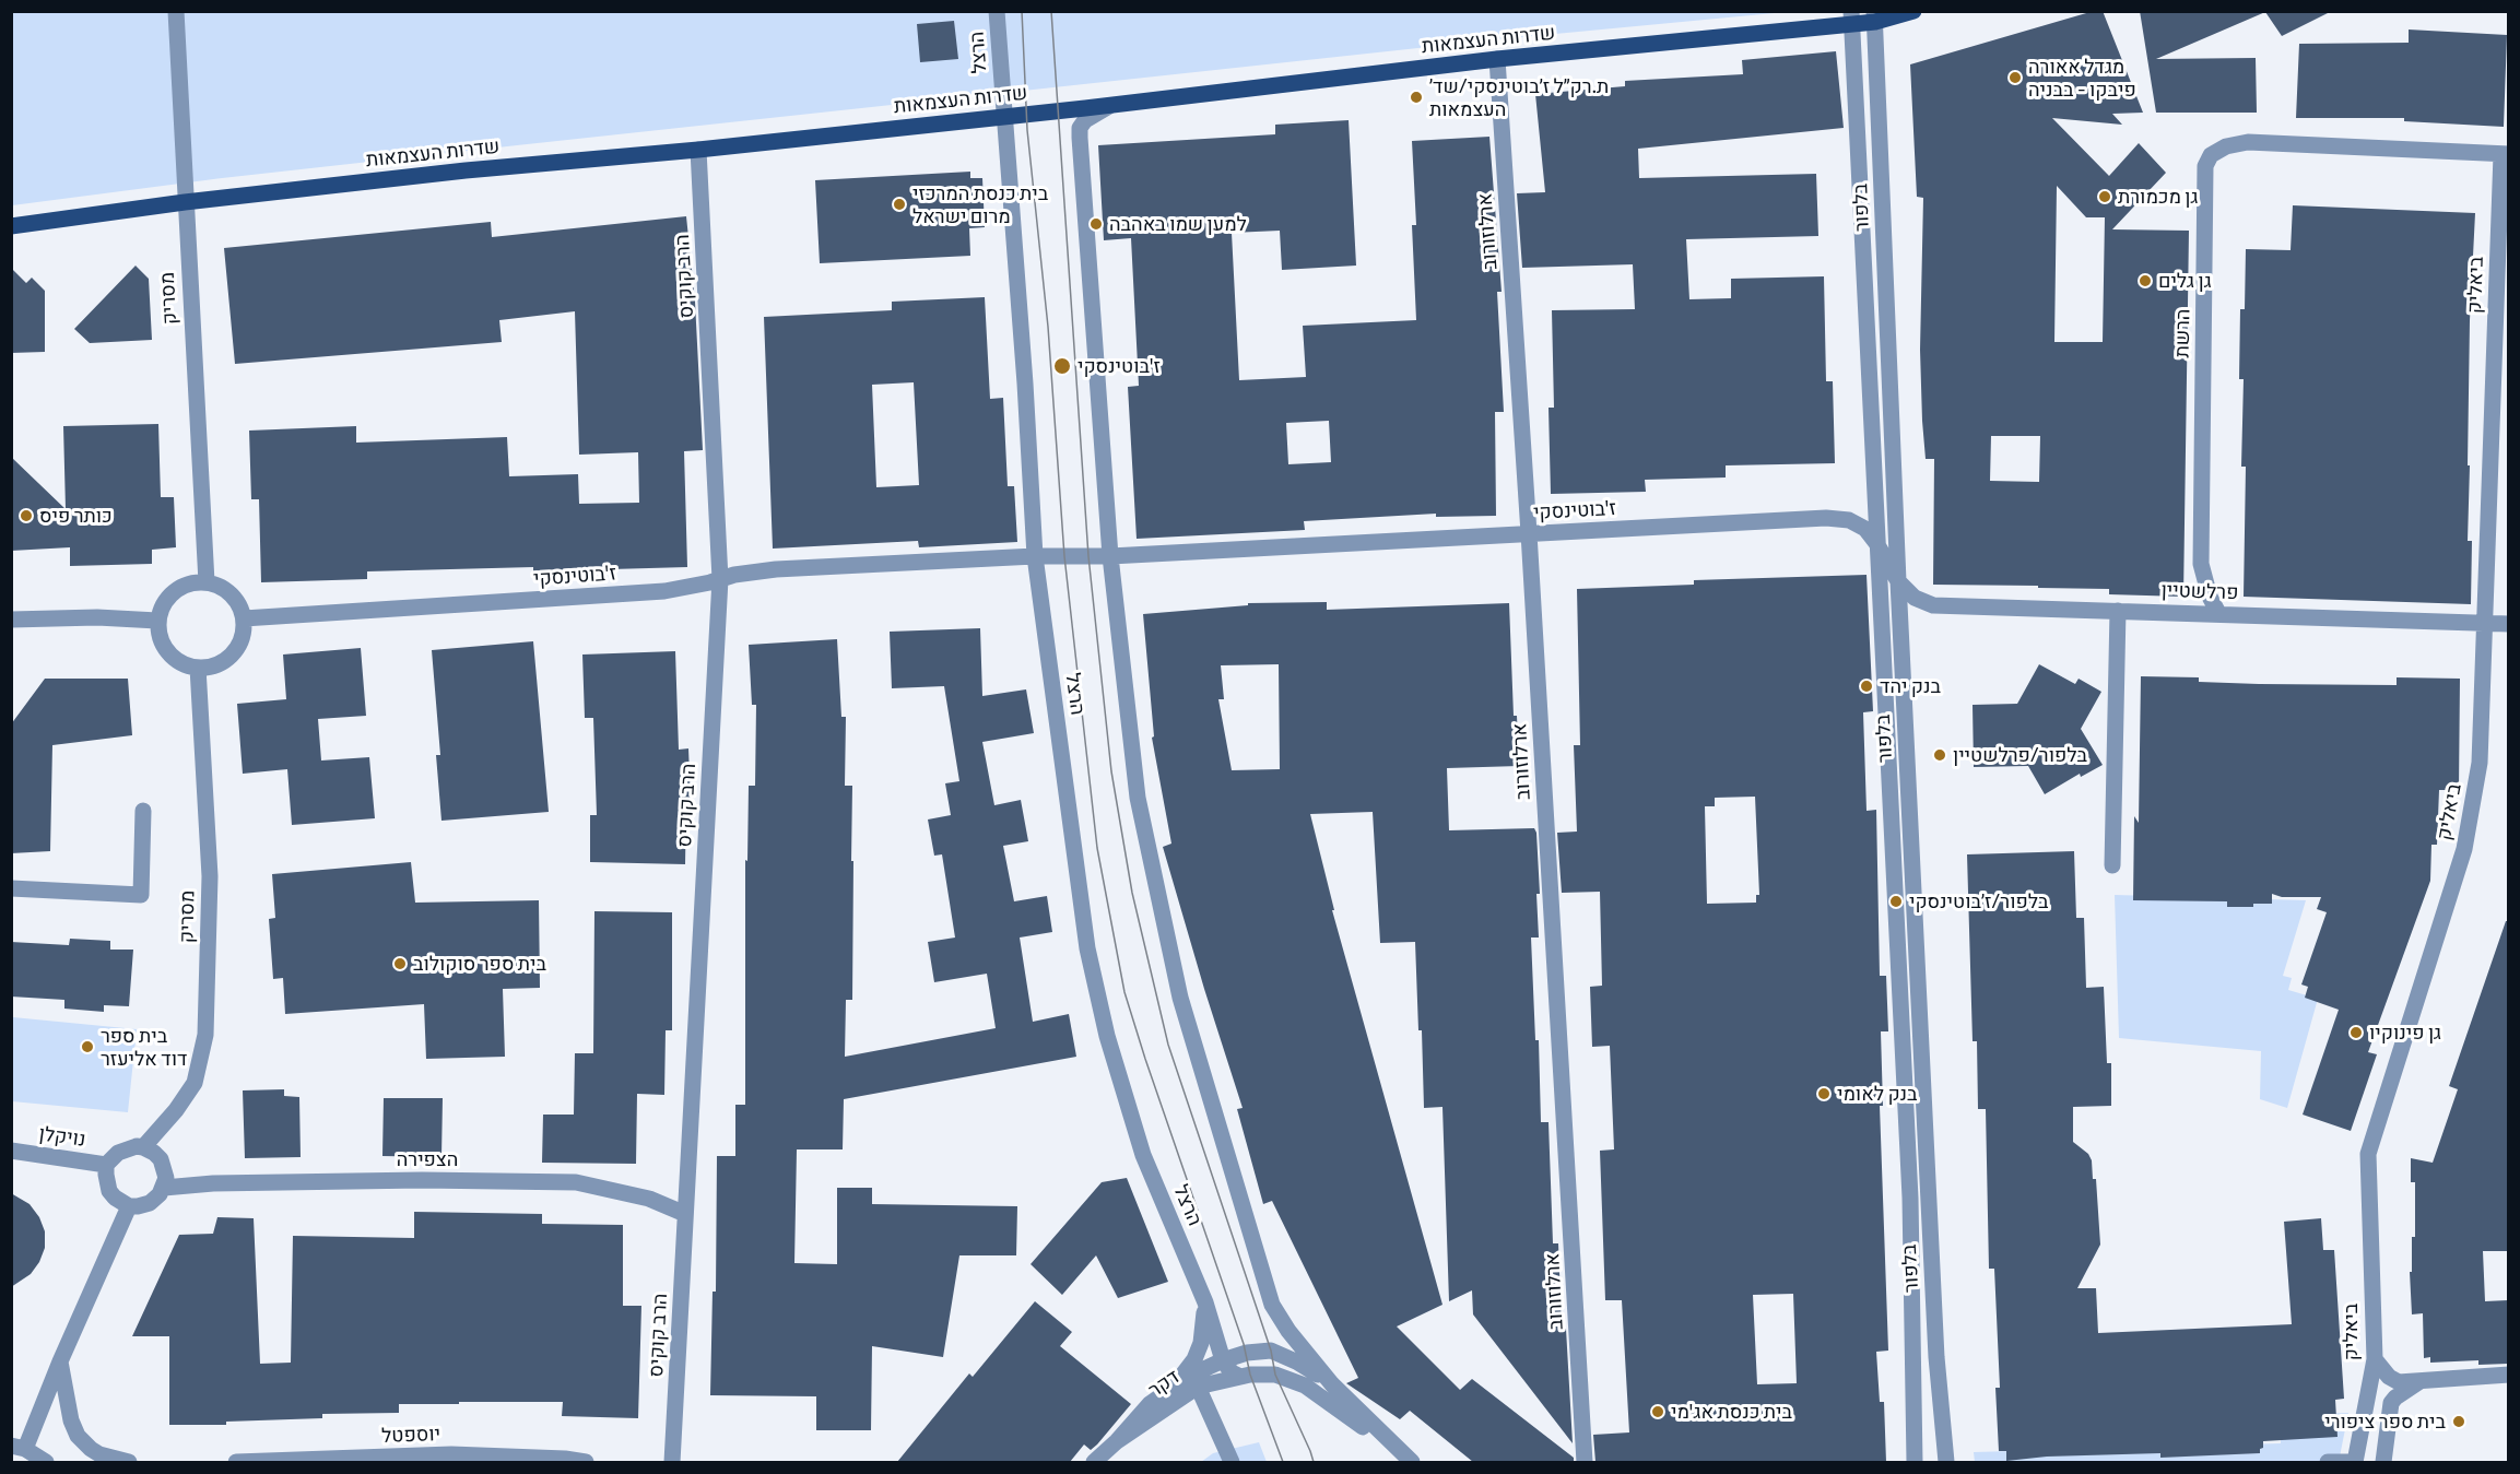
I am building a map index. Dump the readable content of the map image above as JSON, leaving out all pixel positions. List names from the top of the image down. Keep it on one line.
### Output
{"streets":{"main road":["שדרות העצמאות"],"street":["הרצל","בלפור","ארלוזורוב","הרב קוקיס","ביאליק","מסריק","הרשת","ז'בוטינסקי","פרלשטיין","נויקלן","הצפירה","דקר","יוספטל"]},"crossings":[["שדרות העצמאות","הרצל"],["שדרות העצמאות","בלפור"],["שדרות העצמאות","ארלוזורוב"],["שדרות העצמאות","הרב קוקיס"],["שדרות העצמאות","מסריק"],["הרצל","ז'בוטינסקי"],["הרצל","דקר"],["בלפור","ז'בוטינסקי"],["בלפור","פרלשטיין"],["ארלוזורוב","ז'בוטינסקי"],["הרב קוקיס","ז'בוטינסקי"],["הרב קוקיס","הצפירה"],["ביאליק","הרשת"],["ביאליק","פרלשטיין"],["מסריק","ז'בוטינסקי"],["מסריק","נויקלן"],["מסריק","הצפירה"],["הרשת","פרלשטיין"],["ז'בוטינסקי","פרלשטיין"],["נויקלן","הצפירה"]],"places":["מגדל אאורה פיבקו - בבניה","ת.רק״ל ז׳בוטינסקי/שד׳ העצמאות","גן מכמורת","בית כנסת המרכזי מרום ישראל","למען שמו באהבה","גן גלים","ז'בוטינסקי","כותר פיס","בנק יהד","בלפור/פרלשטיין","בלפור/ז׳בוטינסקי","בית ספר סוקולוב","גן פינוקיו","בית ספר דוד אליעזר","בנק לאומי","בית כנסת אג'מי","בית ספר ציפורי"]}
